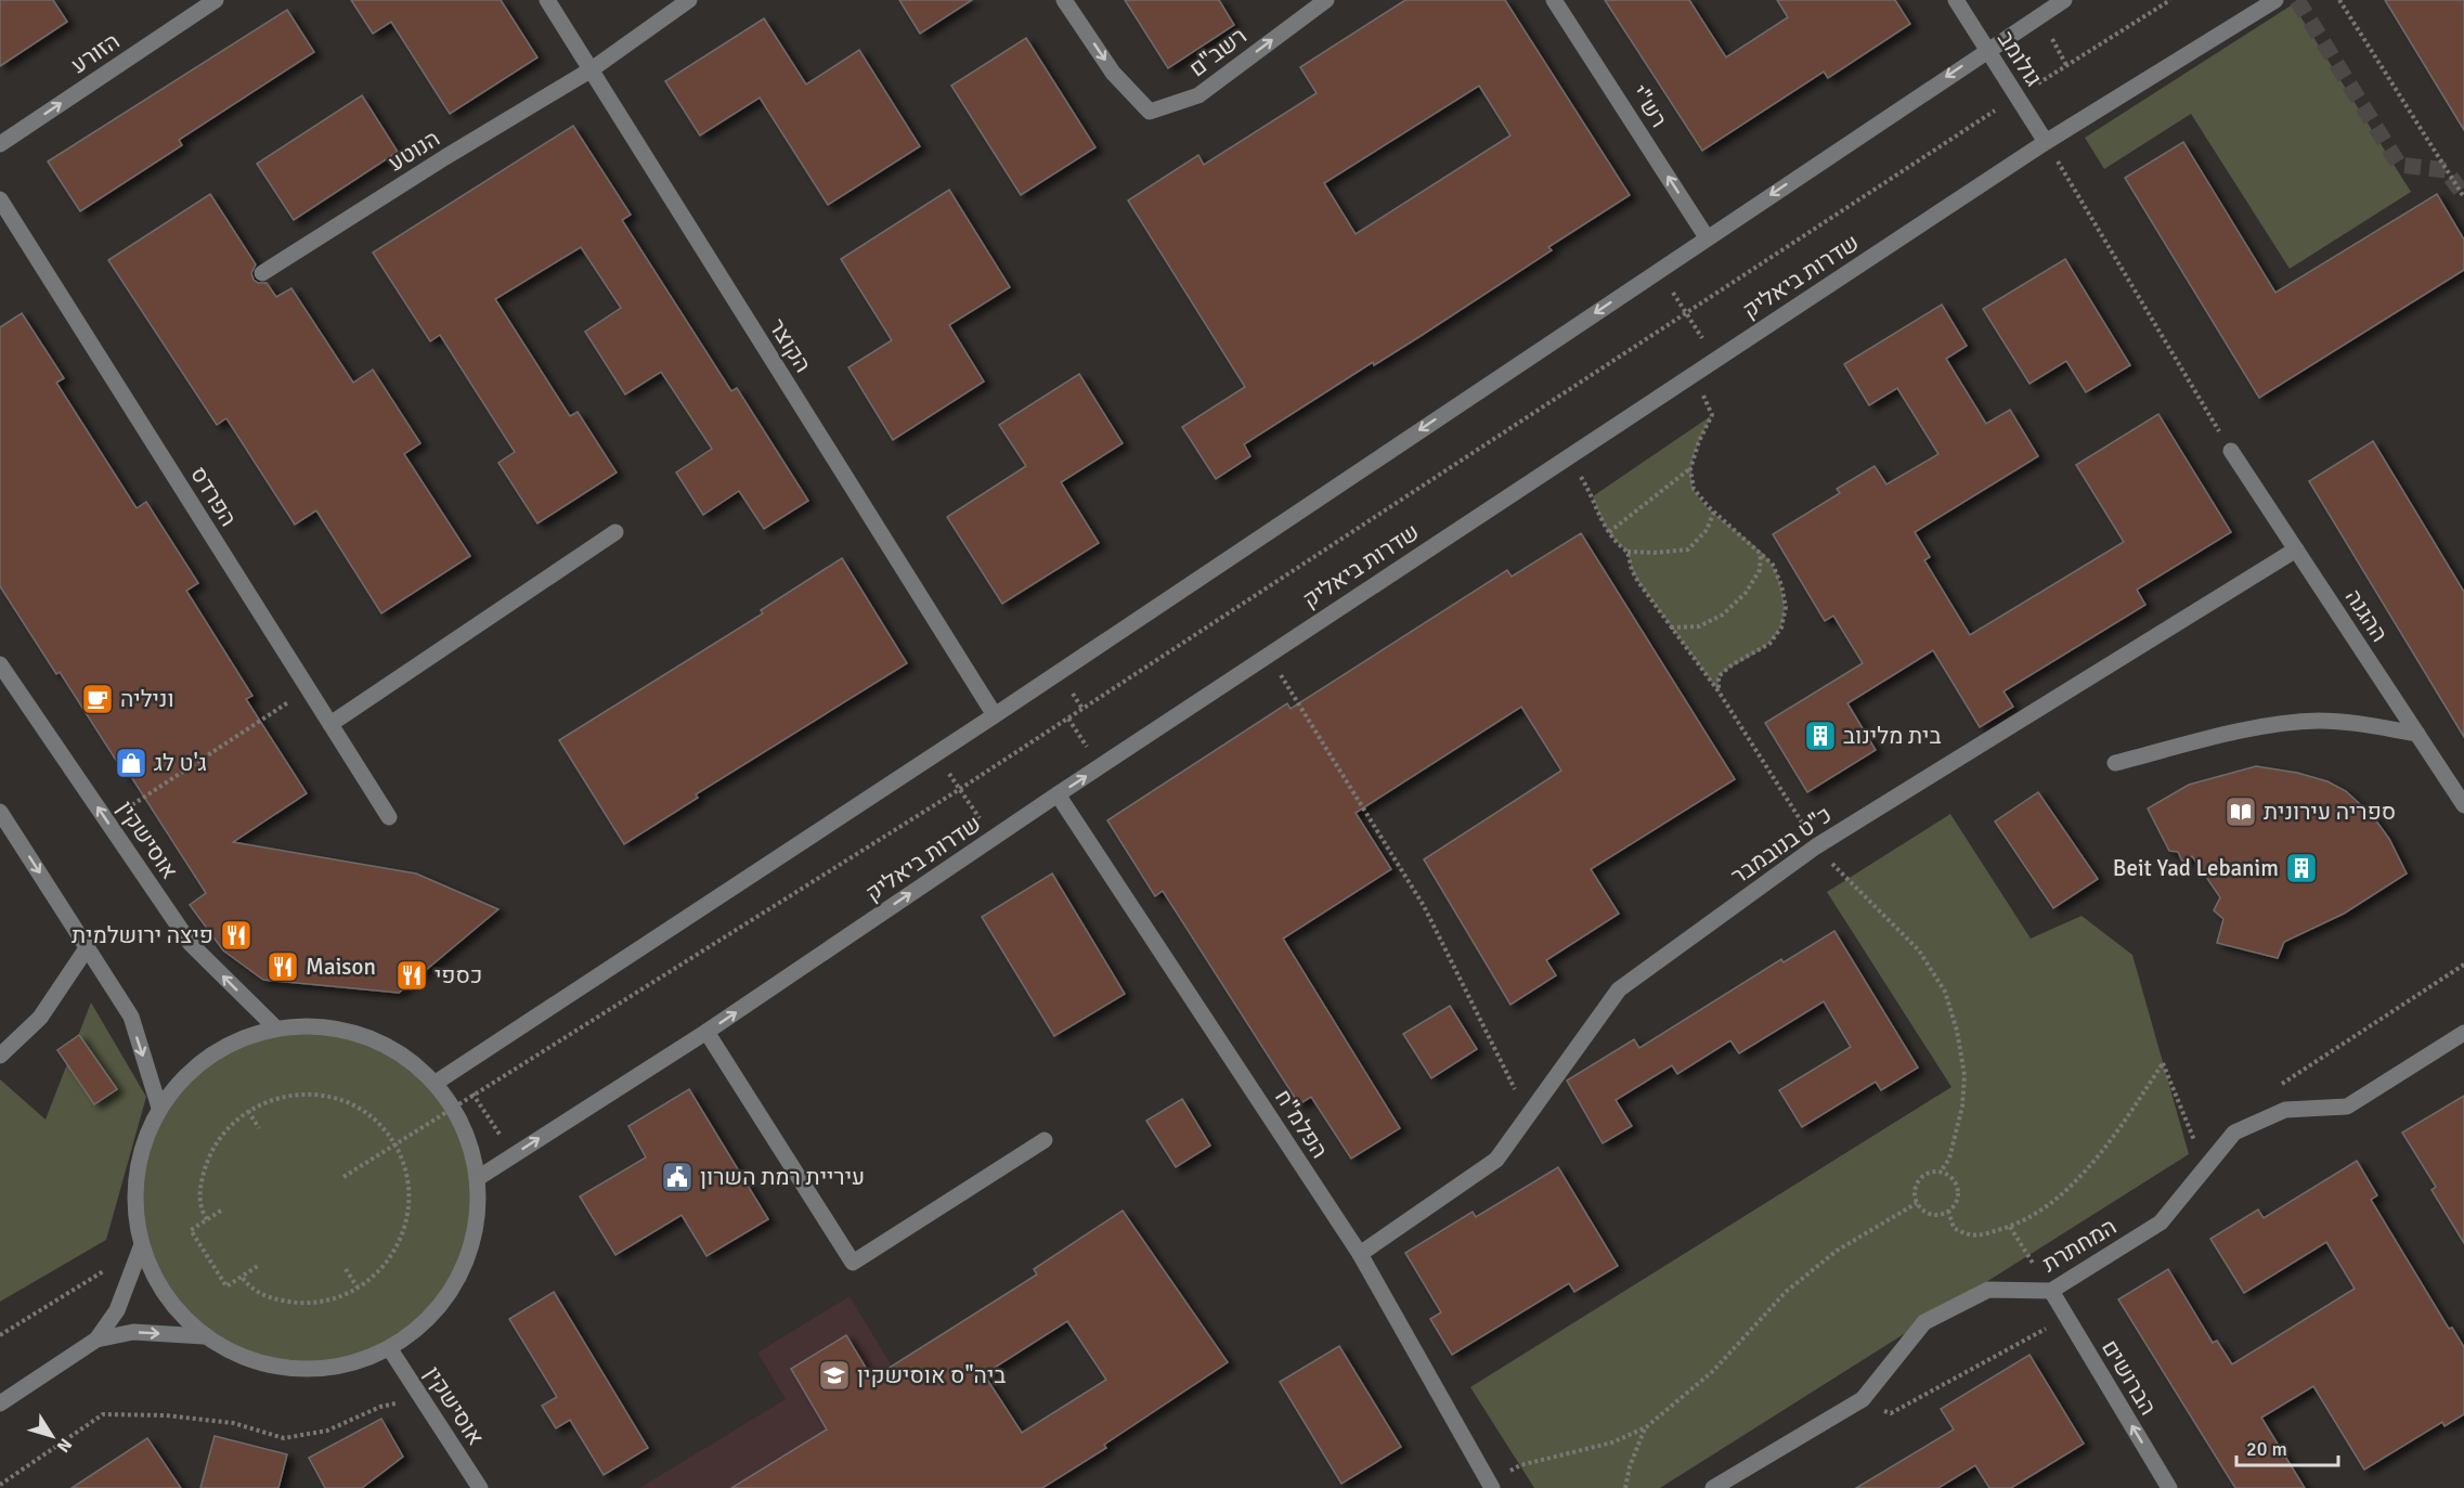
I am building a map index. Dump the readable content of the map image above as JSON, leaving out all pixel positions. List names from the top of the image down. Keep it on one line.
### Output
{"streets":{"street":["רשב\"ם","הזורע","גולומב","רש\"י","הנוטע","שדרות ביאליק","הקוצר","הפרדס","ההגנה","אוסישקין","כ\"ט בנובמבר","הפלמ\"ח","המחתרת","הברושים"]},"crossings":[["גולומב","שדרות ביאליק"],["הנוטע","הקוצר"],["שדרות ביאליק","הפלמ\"ח"],["ההגנה","כ\"ט בנובמבר"],["כ\"ט בנובמבר","הפלמ\"ח"],["המחתרת","הברושים"]],"one_way":["הזורע","רש\"י","הברושים"],"places":{"cafe":["וניליה"],"building":["בית מלינוב","Beit Yad Lebanim"],"shop":["ג'ט לג"],"library":["ספריה עירונית"],"restaurant":["פיצה ירושלמית","Maison","כספי"],"public building":["עיריית רמת השרון"],"school or university":["ביה\"ס אוסישקין"]},"scale_bar":"20 m","north":"bottom right"}
